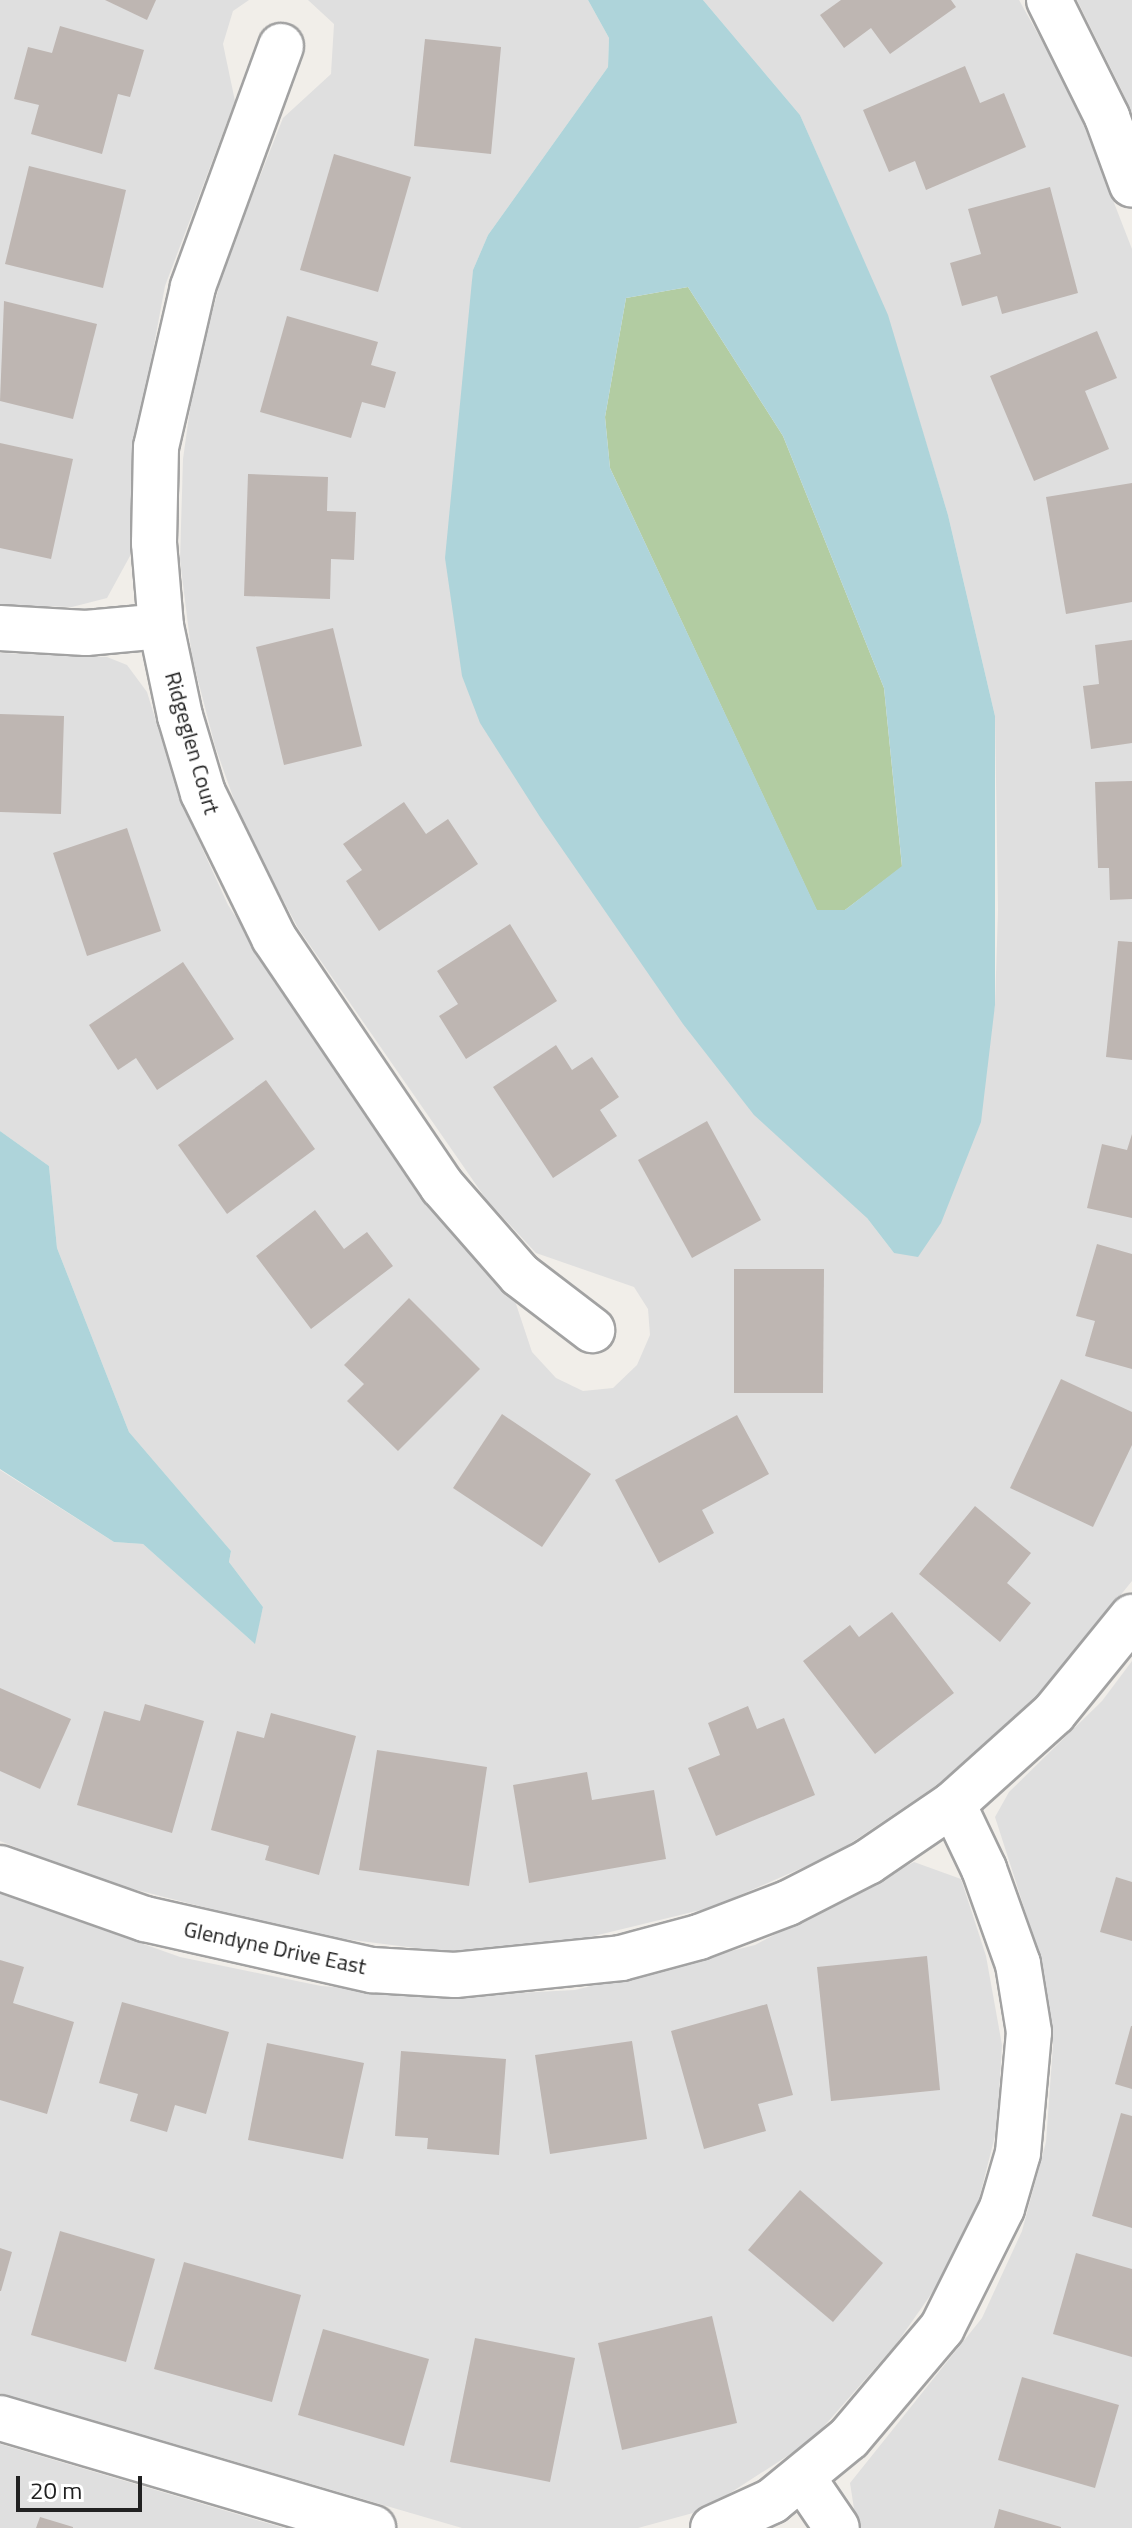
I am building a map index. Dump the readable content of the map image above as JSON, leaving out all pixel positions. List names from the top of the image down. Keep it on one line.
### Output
{"streets":{"street":["Ridgeglen Court","Glendyne Drive East"]},"scale_bar":"20 m"}
